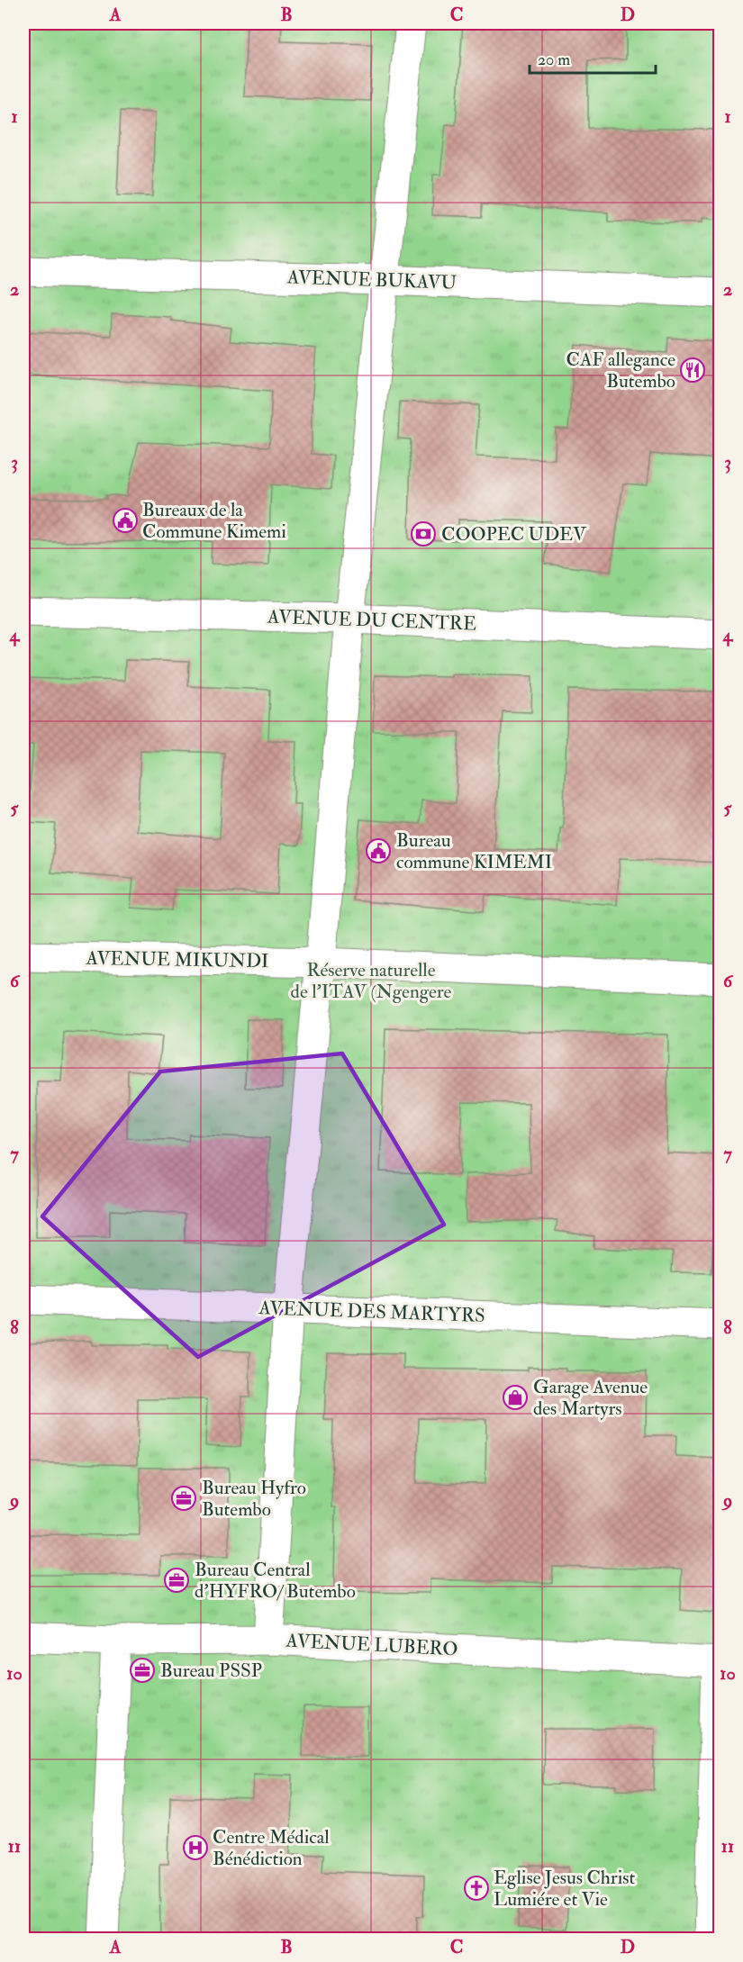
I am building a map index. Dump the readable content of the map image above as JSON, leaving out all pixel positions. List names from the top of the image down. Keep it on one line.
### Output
{"streets":{"street":["AVENUE BUKAVU","AVENUE DU CENTRE","AVENUE MIKUNDI","AVENUE DES MARTYRS","AVENUE LUBERO"]},"parks":["Réserve naturelle de l'ITAV (Ngengere"],"places":{"restaurant":["CAF allegance Butembo"],"public building":["Bureaux de la Commune Kimemi","Bureau commune KIMEMI"],"bank":["COOPEC UDEV"],"shop":["Garage Avenue des Martyrs"],"office":["Bureau Hyfro Butembo","Bureau Central d'HYFRO/ Butembo","Bureau PSSP"],"hospital":["Centre Médical Bénédiction"],"church":["Eglise Jesus Christ Lumiére et Vie"]},"scale_bar":"20 m","grid":{"columns":["A","B","C","D"],"rows":["1","2","3","4","5","6","7","8","9","10","11"]}}
